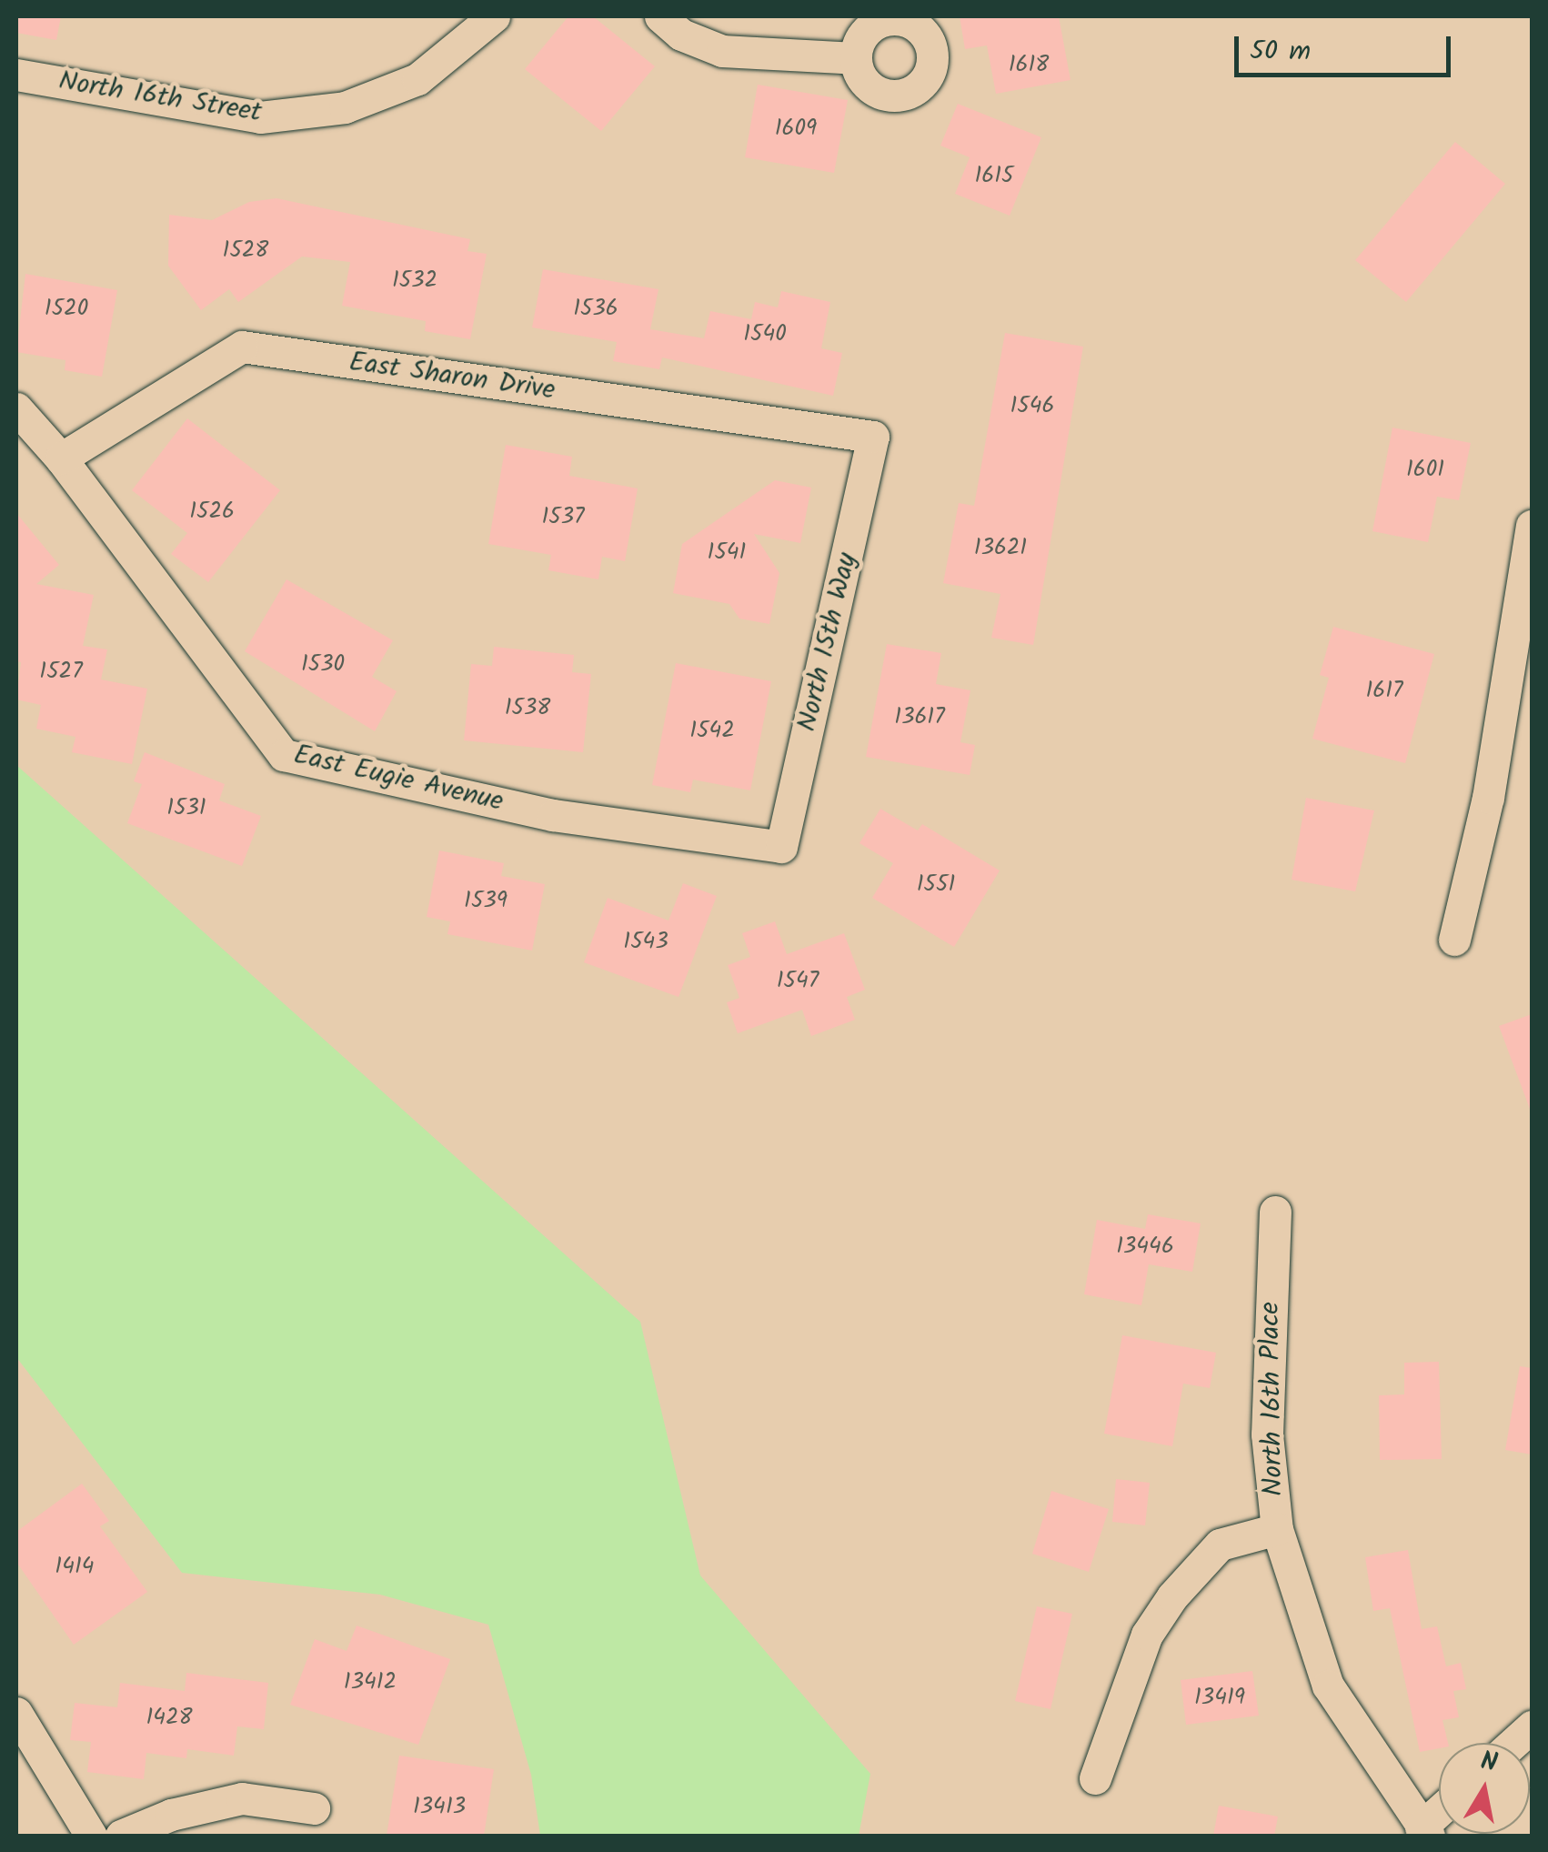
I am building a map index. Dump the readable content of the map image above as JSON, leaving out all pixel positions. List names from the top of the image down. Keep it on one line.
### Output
{"streets":{"street":["North 16th Street","East Sharon Drive","North 15th Way","East Eugie Avenue","North 16th Place"]},"crossings":[["East Sharon Drive","North 15th Way"],["East Sharon Drive","East Eugie Avenue"],["North 15th Way","East Eugie Avenue"]],"house_numbers":["1618","1609","1615","1528","1532","1520","1536","1540","1546","1601","1526","1537","13621","1541","1530","1527","1617","1538","13617","1542","1531","1551","1539","1543","1547","13446","1414","13412","13419","1428","13413"],"scale_bar":"50 m","north":"top"}
